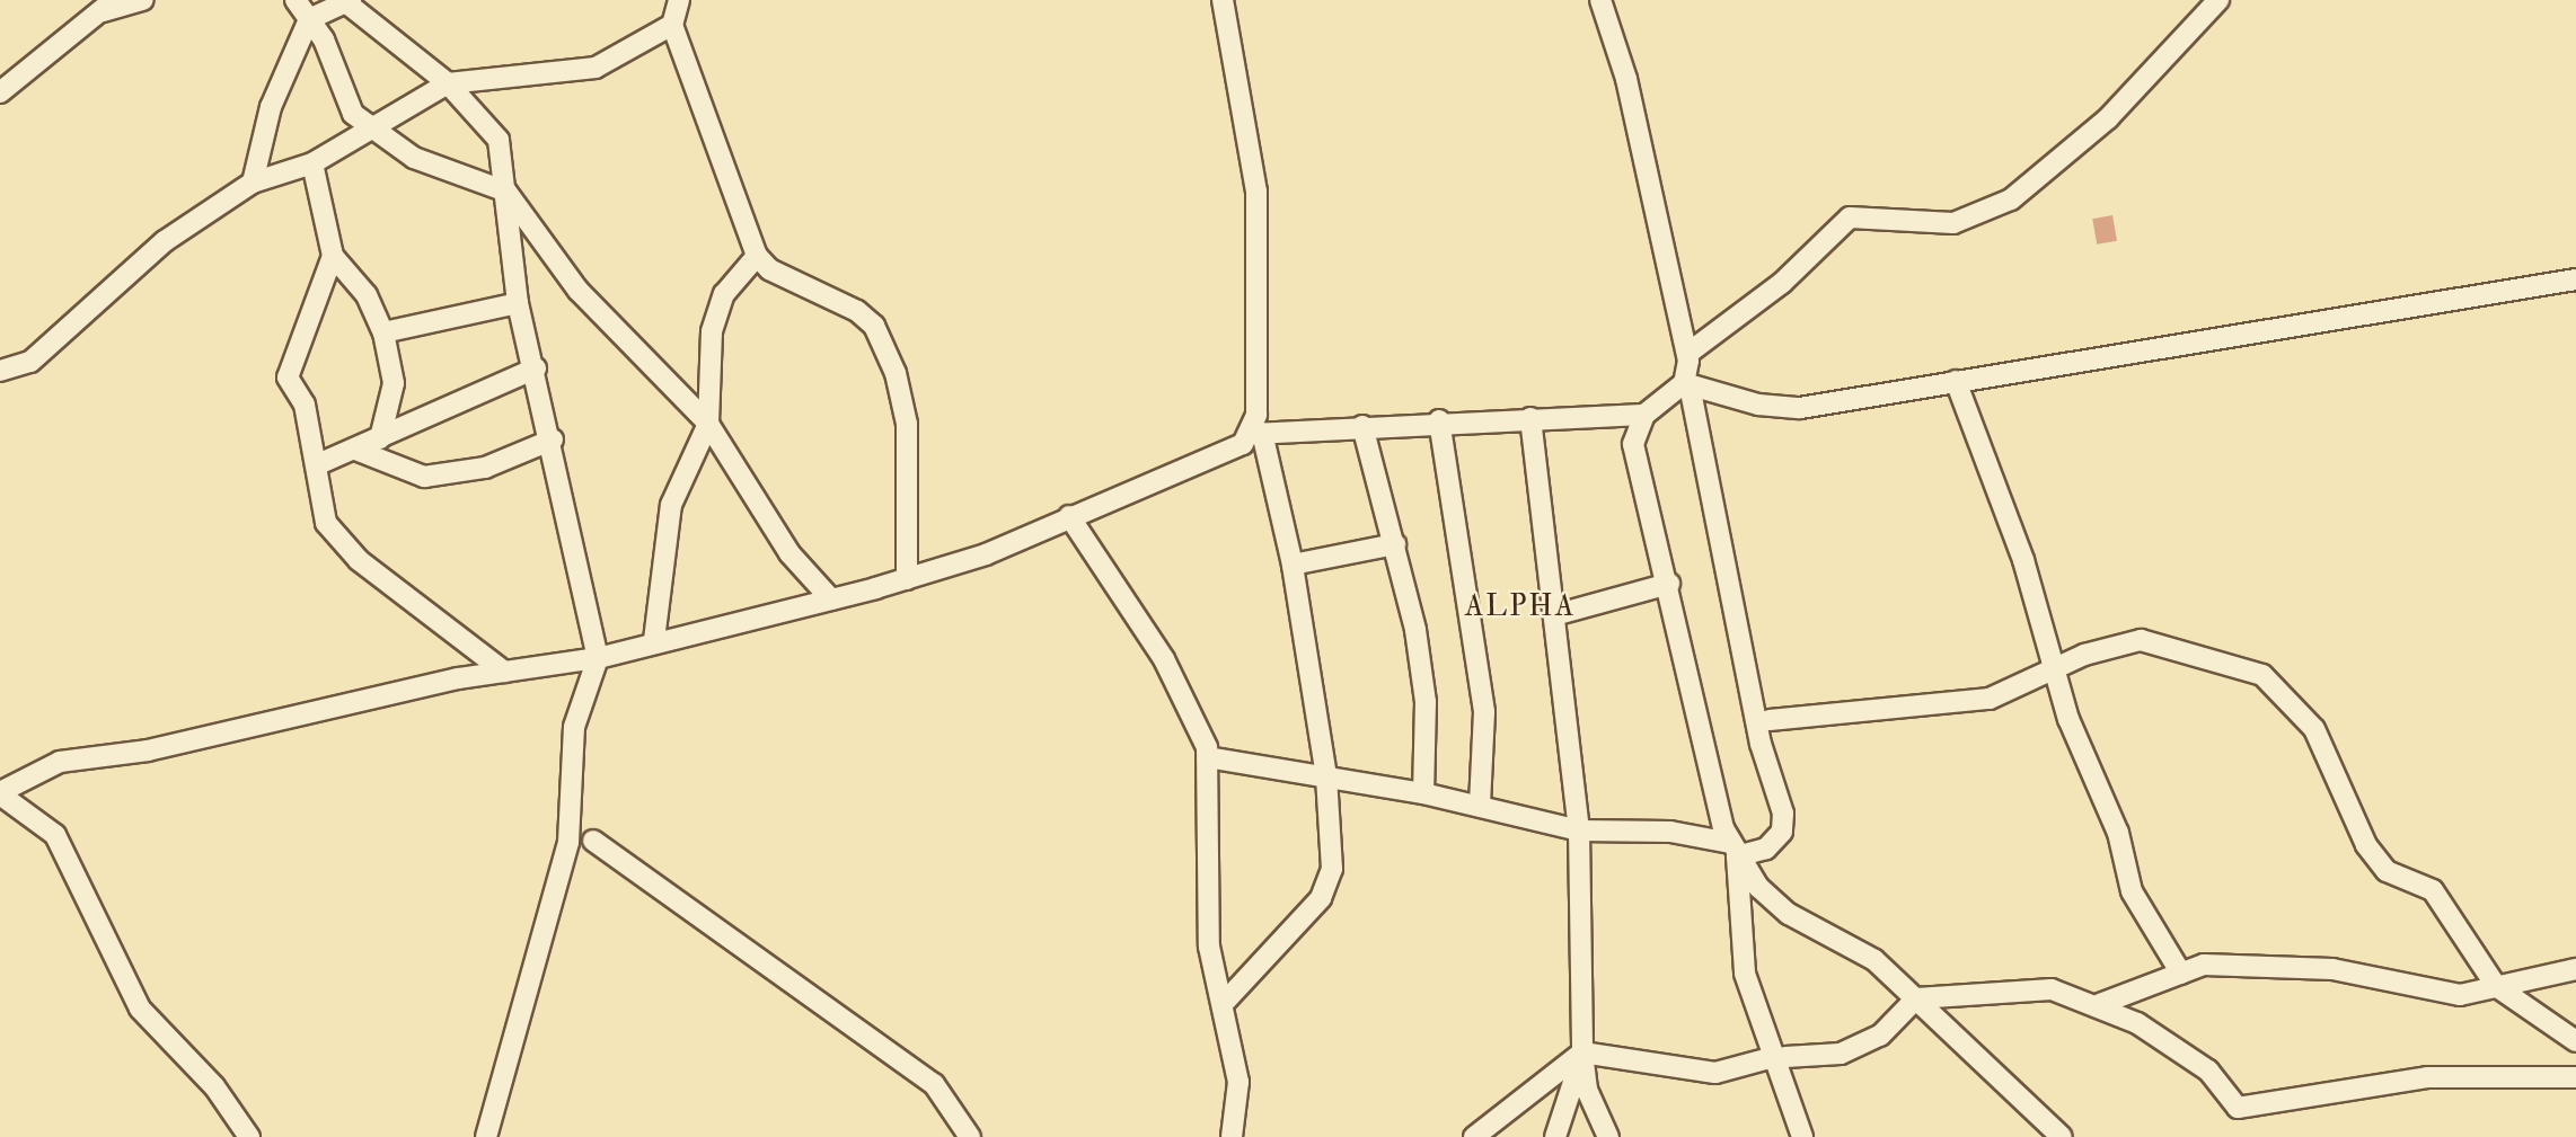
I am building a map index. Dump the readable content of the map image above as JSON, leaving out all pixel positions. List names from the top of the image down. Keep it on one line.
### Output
{"districts":["ALPHA"]}
